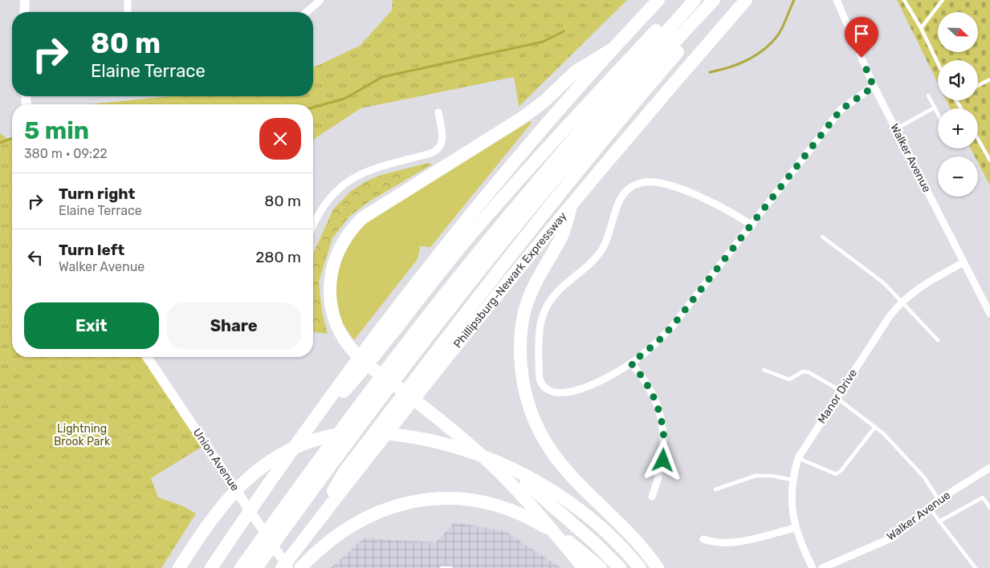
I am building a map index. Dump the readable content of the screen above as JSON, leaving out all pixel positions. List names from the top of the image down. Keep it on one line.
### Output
{"streets":{"highway":["Phillipsburg-Newark Expressway"],"street":["Walker Avenue","Manor Drive","Union Avenue"]},"crossings":[["Walker Avenue","Manor Drive"]],"parks":["Lightning Brook Park"],"north":"right","page":{"map_buttons":["+","−"],"turn":["80 m","Elaine Terrace"],"heading":["5 min","380 m · 09:22"],"list":[{"name":"Turn right","note":"Elaine Terrace","value":"80 m"},{"name":"Turn left","note":"Walker Avenue","value":"280 m"}],"buttons":["Exit","Share"]}}
